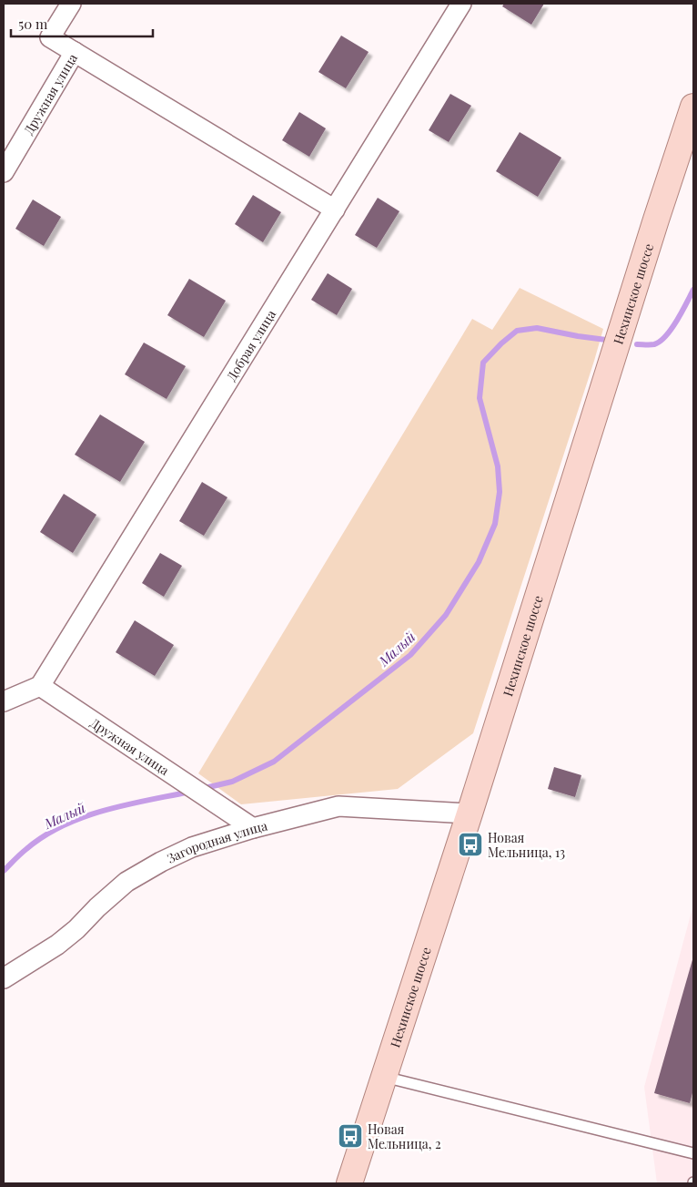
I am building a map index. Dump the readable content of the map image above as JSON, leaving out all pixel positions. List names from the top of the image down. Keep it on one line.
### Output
{"streets":{"main road":["Нехинское шоссе"],"street":["Дружная улица","Добрая улица","Загородная улица"]},"crossings":[["Дружная улица","Добрая улица"],["Дружная улица","Загородная улица"],["Нехинское шоссе","Загородная улица"]],"water":["Малый"],"places":{"bus stop":["Новая Мельница, 13","Новая Мельница, 2"]},"scale_bar":"50 m"}
